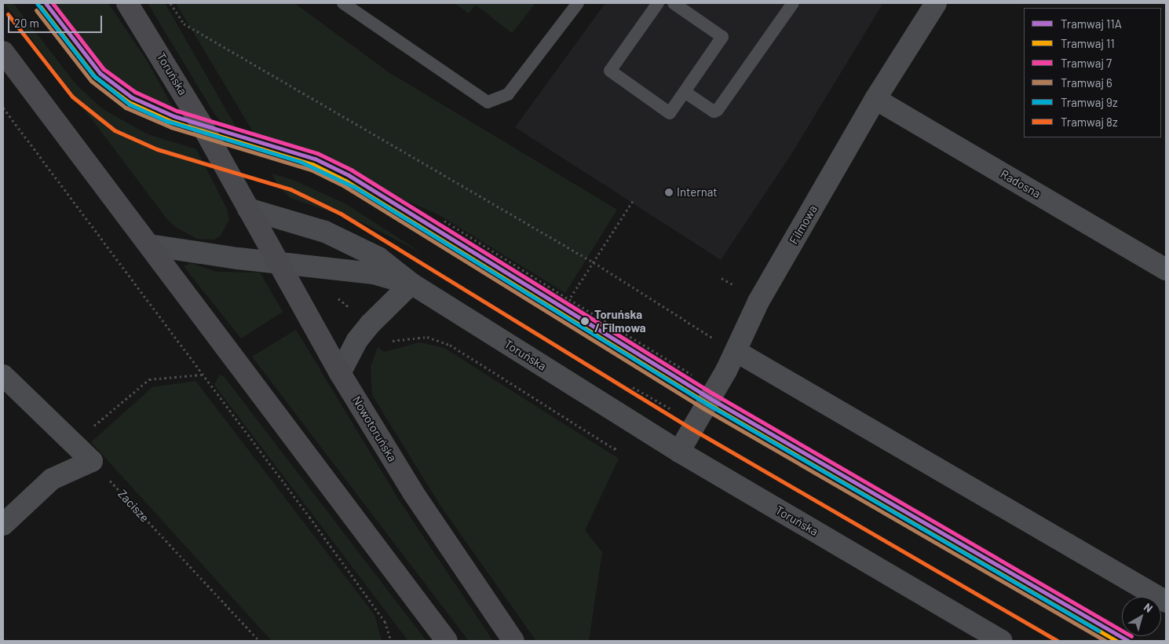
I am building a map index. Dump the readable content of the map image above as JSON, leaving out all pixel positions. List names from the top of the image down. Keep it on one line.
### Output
{"streets":{"main road":["Toruńska","Nowotoruńska"],"street":["Radosna","Filmowa"],"path":["Zacisze"]},"crossings":[["Toruńska","Filmowa"],["Toruńska","Nowotoruńska"],["Radosna","Filmowa"]],"places":["Internat","Toruńska / Filmowa"],"lines":["tram line 11A","tram line 7","tram line 9z","tram line 11","tram line 6","tram line 8z"],"legend":["Tramwaj 11A","Tramwaj 11","Tramwaj 7","Tramwaj 6","Tramwaj 9z","Tramwaj 8z"],"scale_bar":"20 m","north":"top right"}
